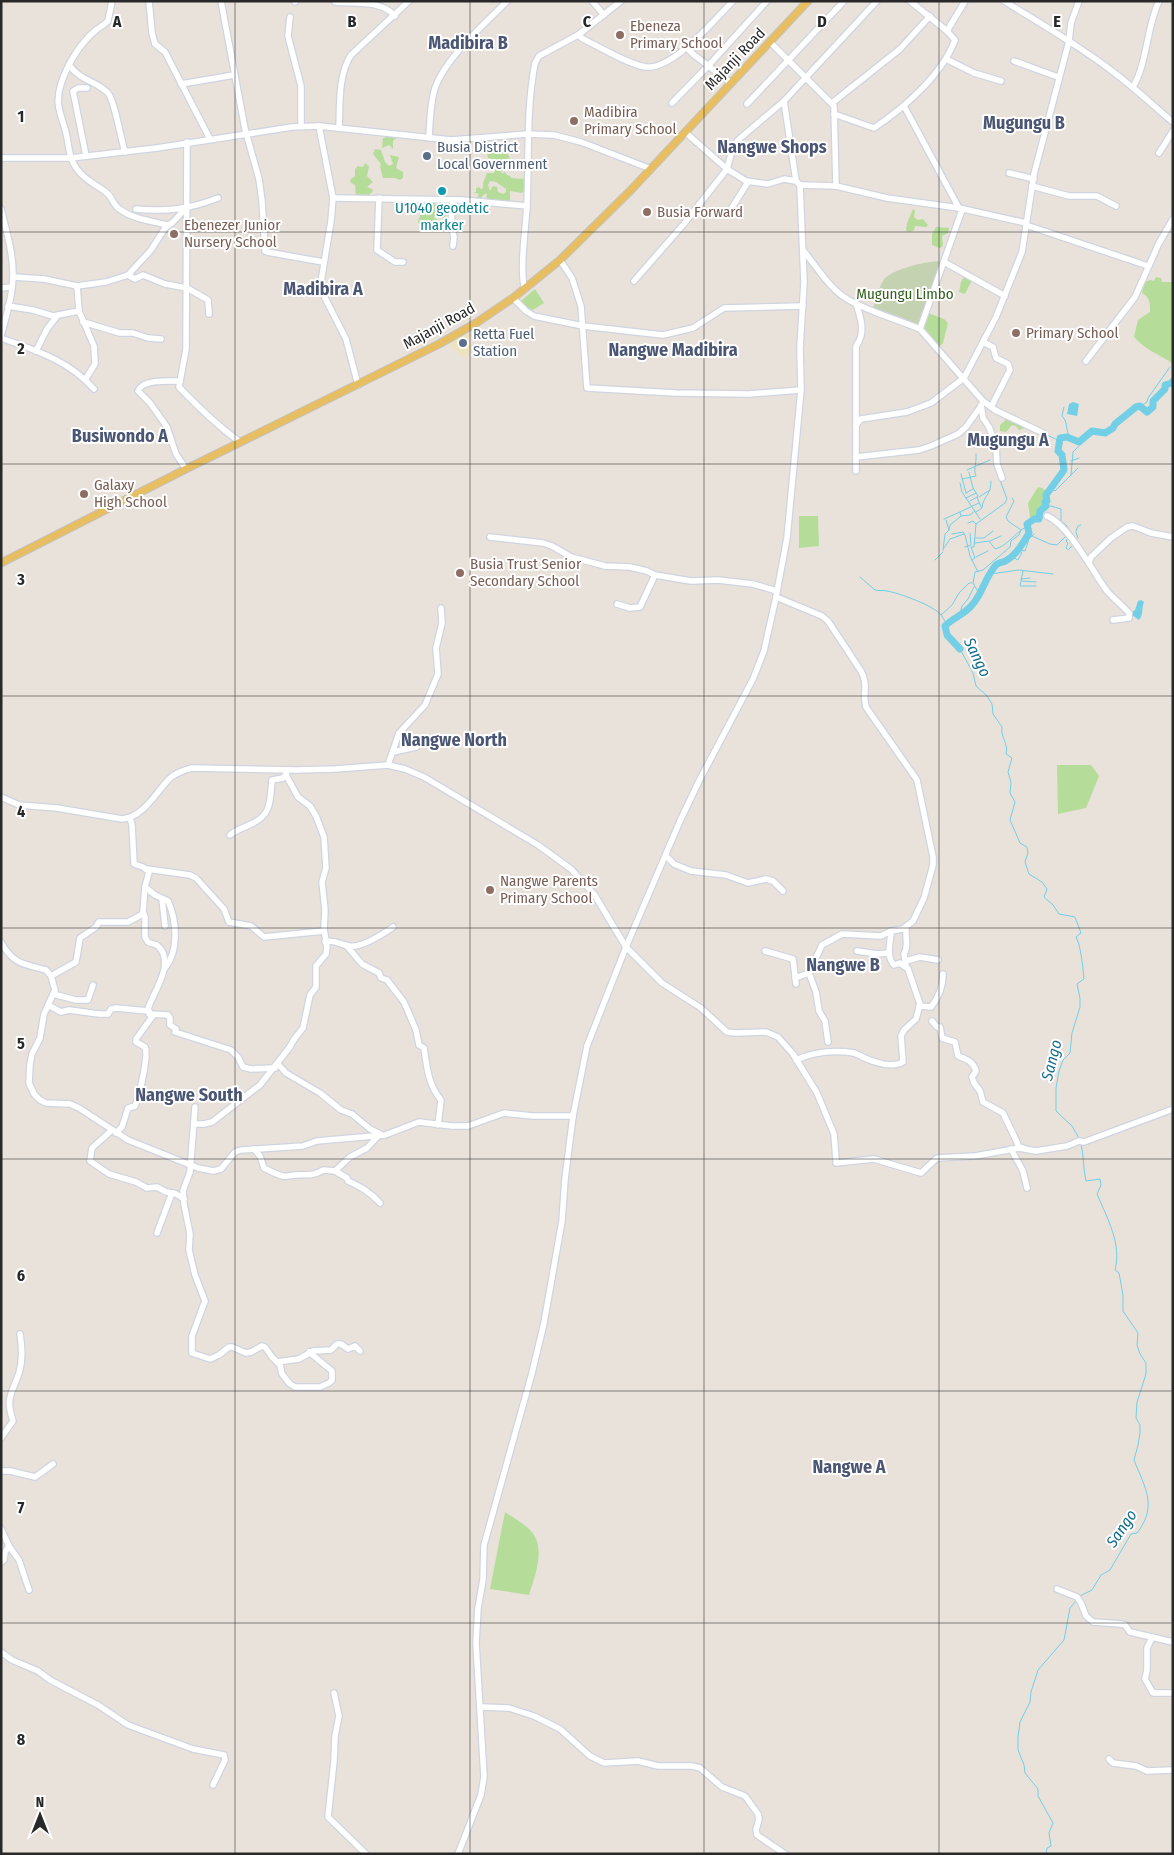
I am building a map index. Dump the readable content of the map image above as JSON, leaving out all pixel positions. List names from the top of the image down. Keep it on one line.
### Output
{"streets":{"main road":["Majanji Road"]},"districts":["Madibira B","Mugungu B","Nangwe Shops","Madibira A","Nangwe Madibira","Busiwondo A","Mugungu A","Nangwe North","Nangwe B","Nangwe South","Nangwe A"],"water":["Sango"],"parks":["Mugungu Limbo"],"places":["Ebeneza Primary School","Madibira Primary School","Busia District Local Government","U1040 geodetic marker","Busia Forward","Ebenezer Junior Nursery School","Primary School","Retta Fuel Station","Galaxy High School","Busia Trust Senior Secondary School","Nangwe Parents Primary School"],"north":"top","grid":{"columns":["A","B","C","D","E"],"rows":["1","2","3","4","5","6","7","8"]}}
